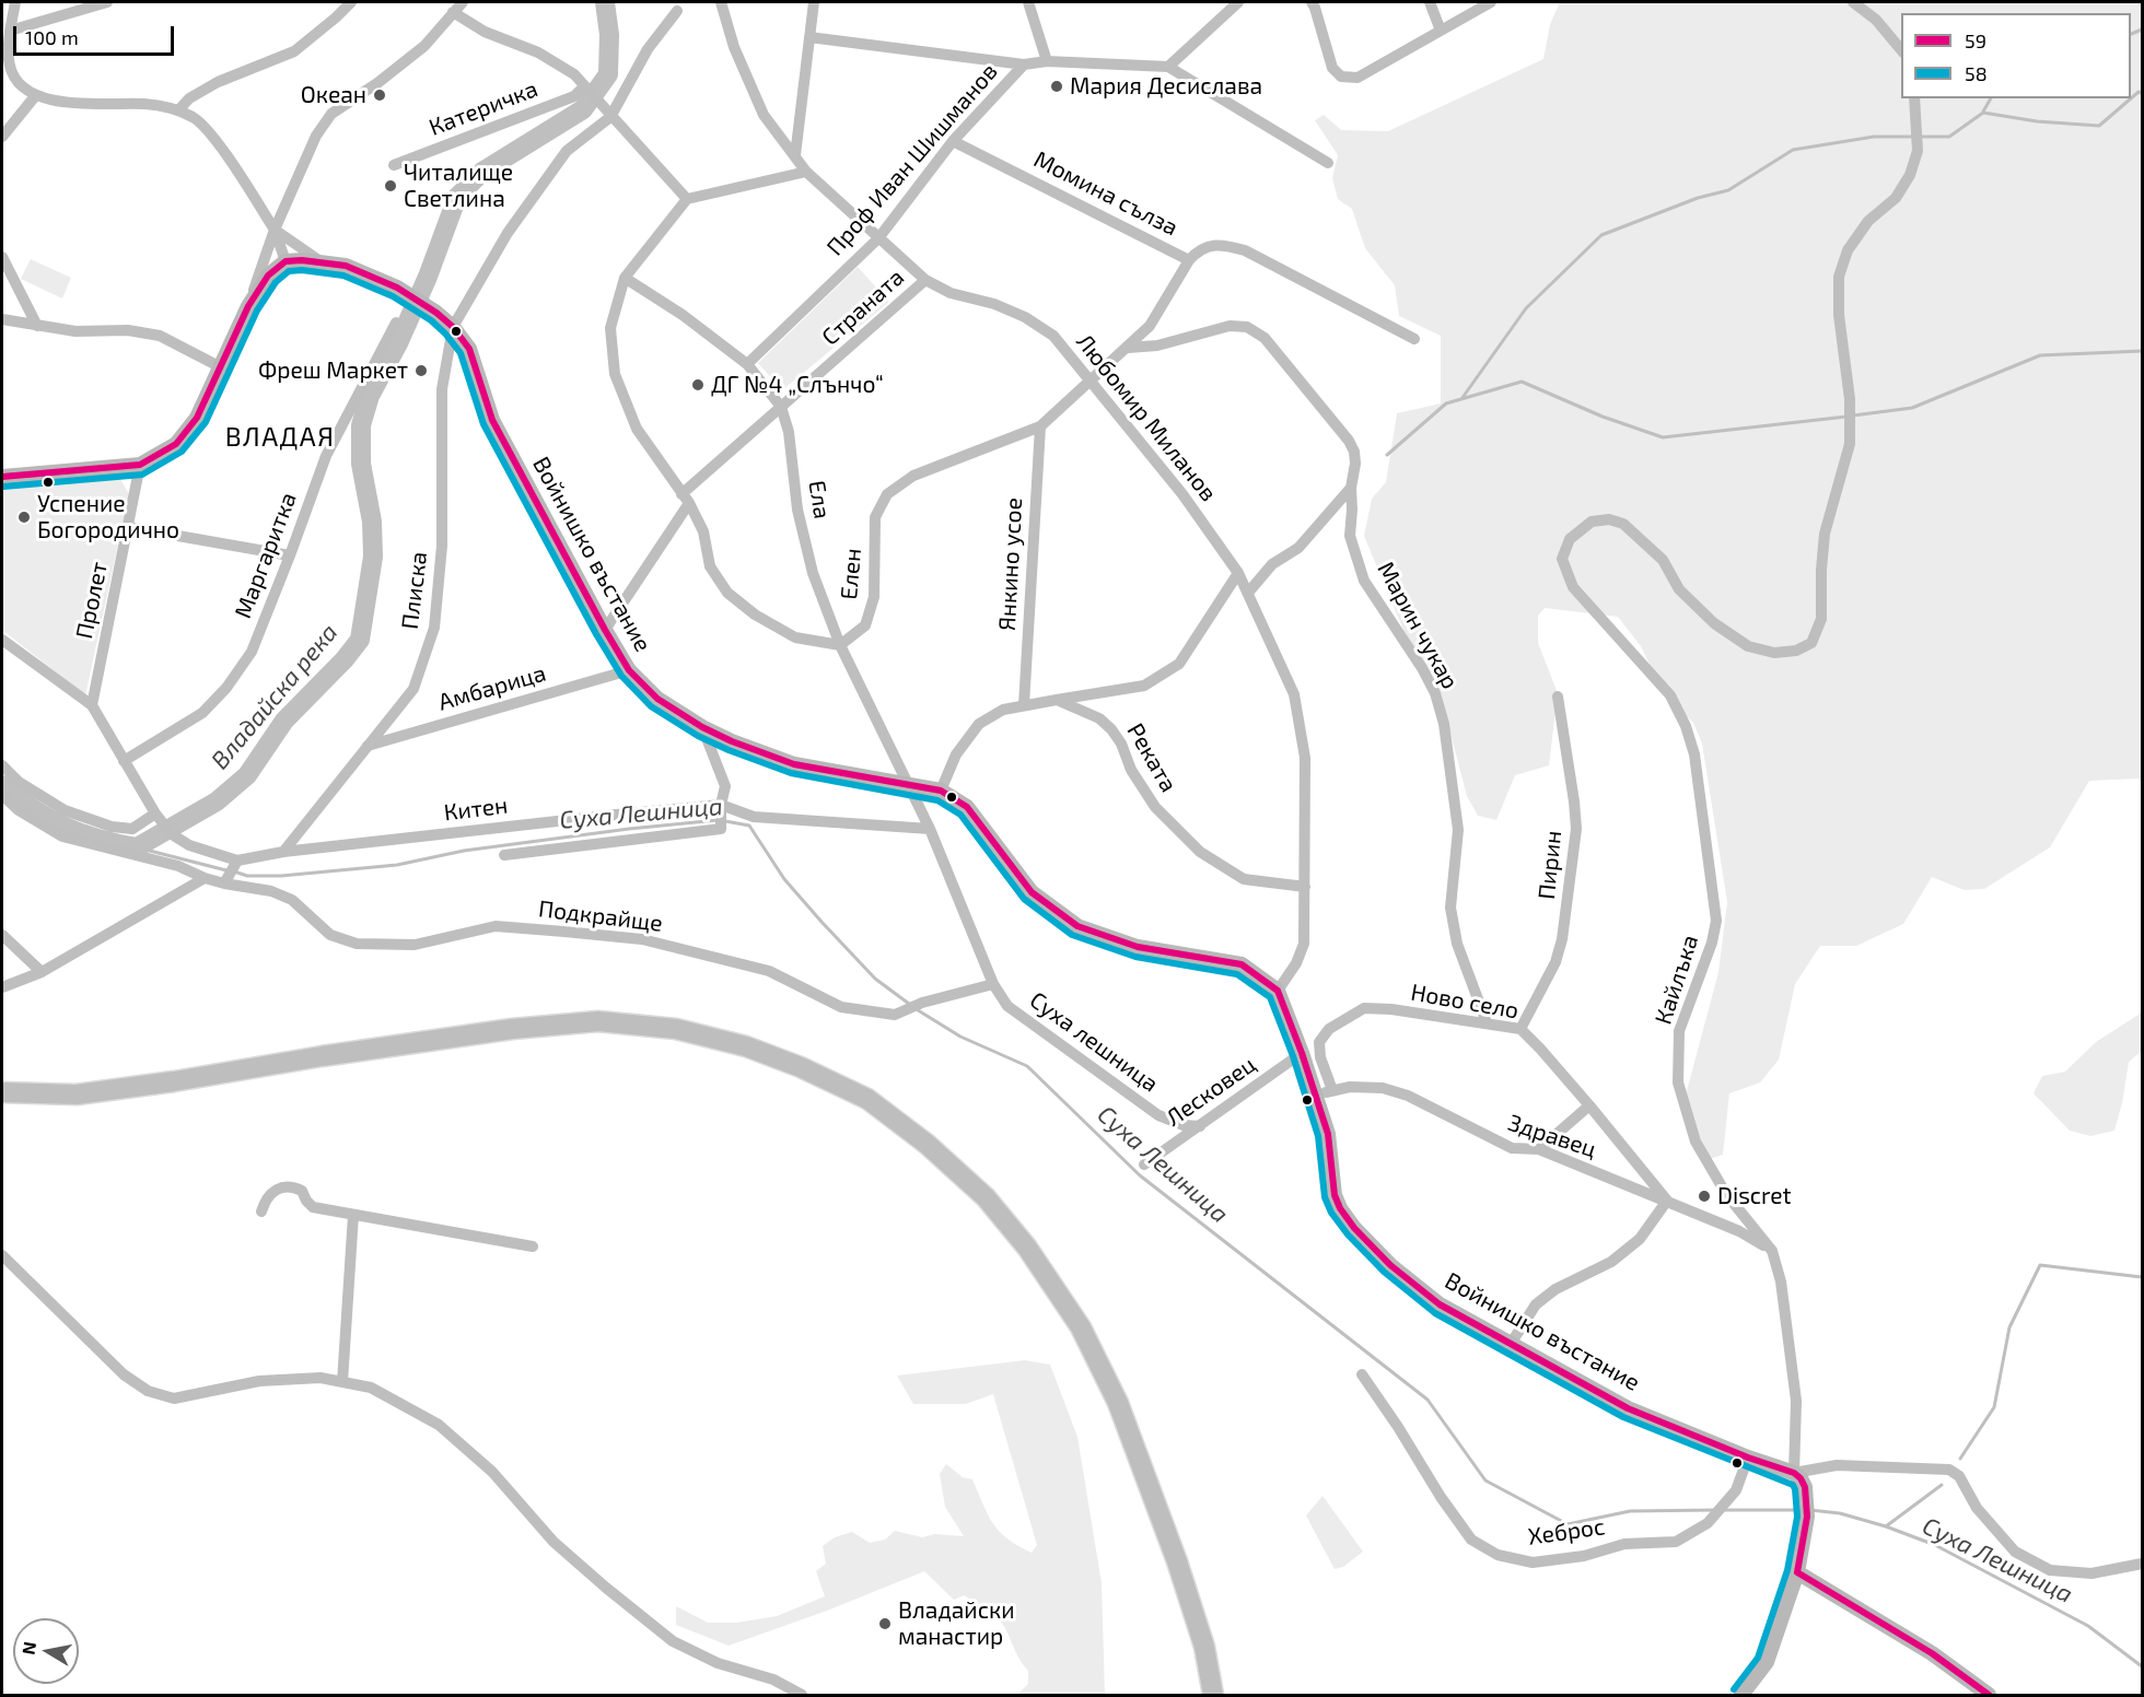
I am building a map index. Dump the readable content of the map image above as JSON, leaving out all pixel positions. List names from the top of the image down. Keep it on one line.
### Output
{"streets":{"street":["Катеричка","Проф Иван Шишманов","Момина сълза","Страната","Любомир Миланов","Ела","Войнишко въстание","Маргаритка","Янкино усое","Елен","Плиска","Пролет","Марин чукар","Амбарица","Реката","Китен","Пирин","Подкрайще","Кайлъка","Ново село","Суха лешница","Лесковец","Здравец","Хеброс"]},"crossings":[["Проф Иван Шишманов","Момина сълза"],["Проф Иван Шишманов","Любомир Миланов"],["Проф Иван Шишманов","Ела"],["Момина сълза","Елен"],["Страната","Любомир Миланов"],["Страната","Ела"],["Страната","Войнишко въстание"],["Любомир Миланов","Войнишко въстание"],["Любомир Миланов","Елен"],["Любомир Миланов","Реката"],["Ела","Войнишко въстание"],["Ела","Елен"],["Ела","Суха лешница"],["Войнишко въстание","Плиска"],["Войнишко въстание","Амбарица"],["Войнишко въстание","Кайлъка"],["Войнишко въстание","Суха лешница"],["Войнишко въстание","Лесковец"],["Войнишко въстание","Здравец"],["Войнишко въстание","Хеброс"],["Янкино усое","Елен"],["Елен","Марин чукар"],["Плиска","Амбарица"],["Плиска","Китен"],["Марин чукар","Ново село"],["Китен","Суха лешница"],["Пирин","Ново село"],["Подкрайще","Суха лешница"],["Кайлъка","Здравец"],["Ново село","Здравец"],["Суха лешница","Лесковец"]],"districts":["ВЛАДАЯ"],"water":["Владайска река","Суха Лешница"],"places":["Мария Десислава","Океан","Читалище Светлина","Фреш Маркет","ДГ №4 „Слънчо“","Успение Богородично","Discret","Владайски манастир"],"lines":["transit line 59","transit line 58"],"legend":["59","58"],"scale_bar":"100 m","north":"left"}
